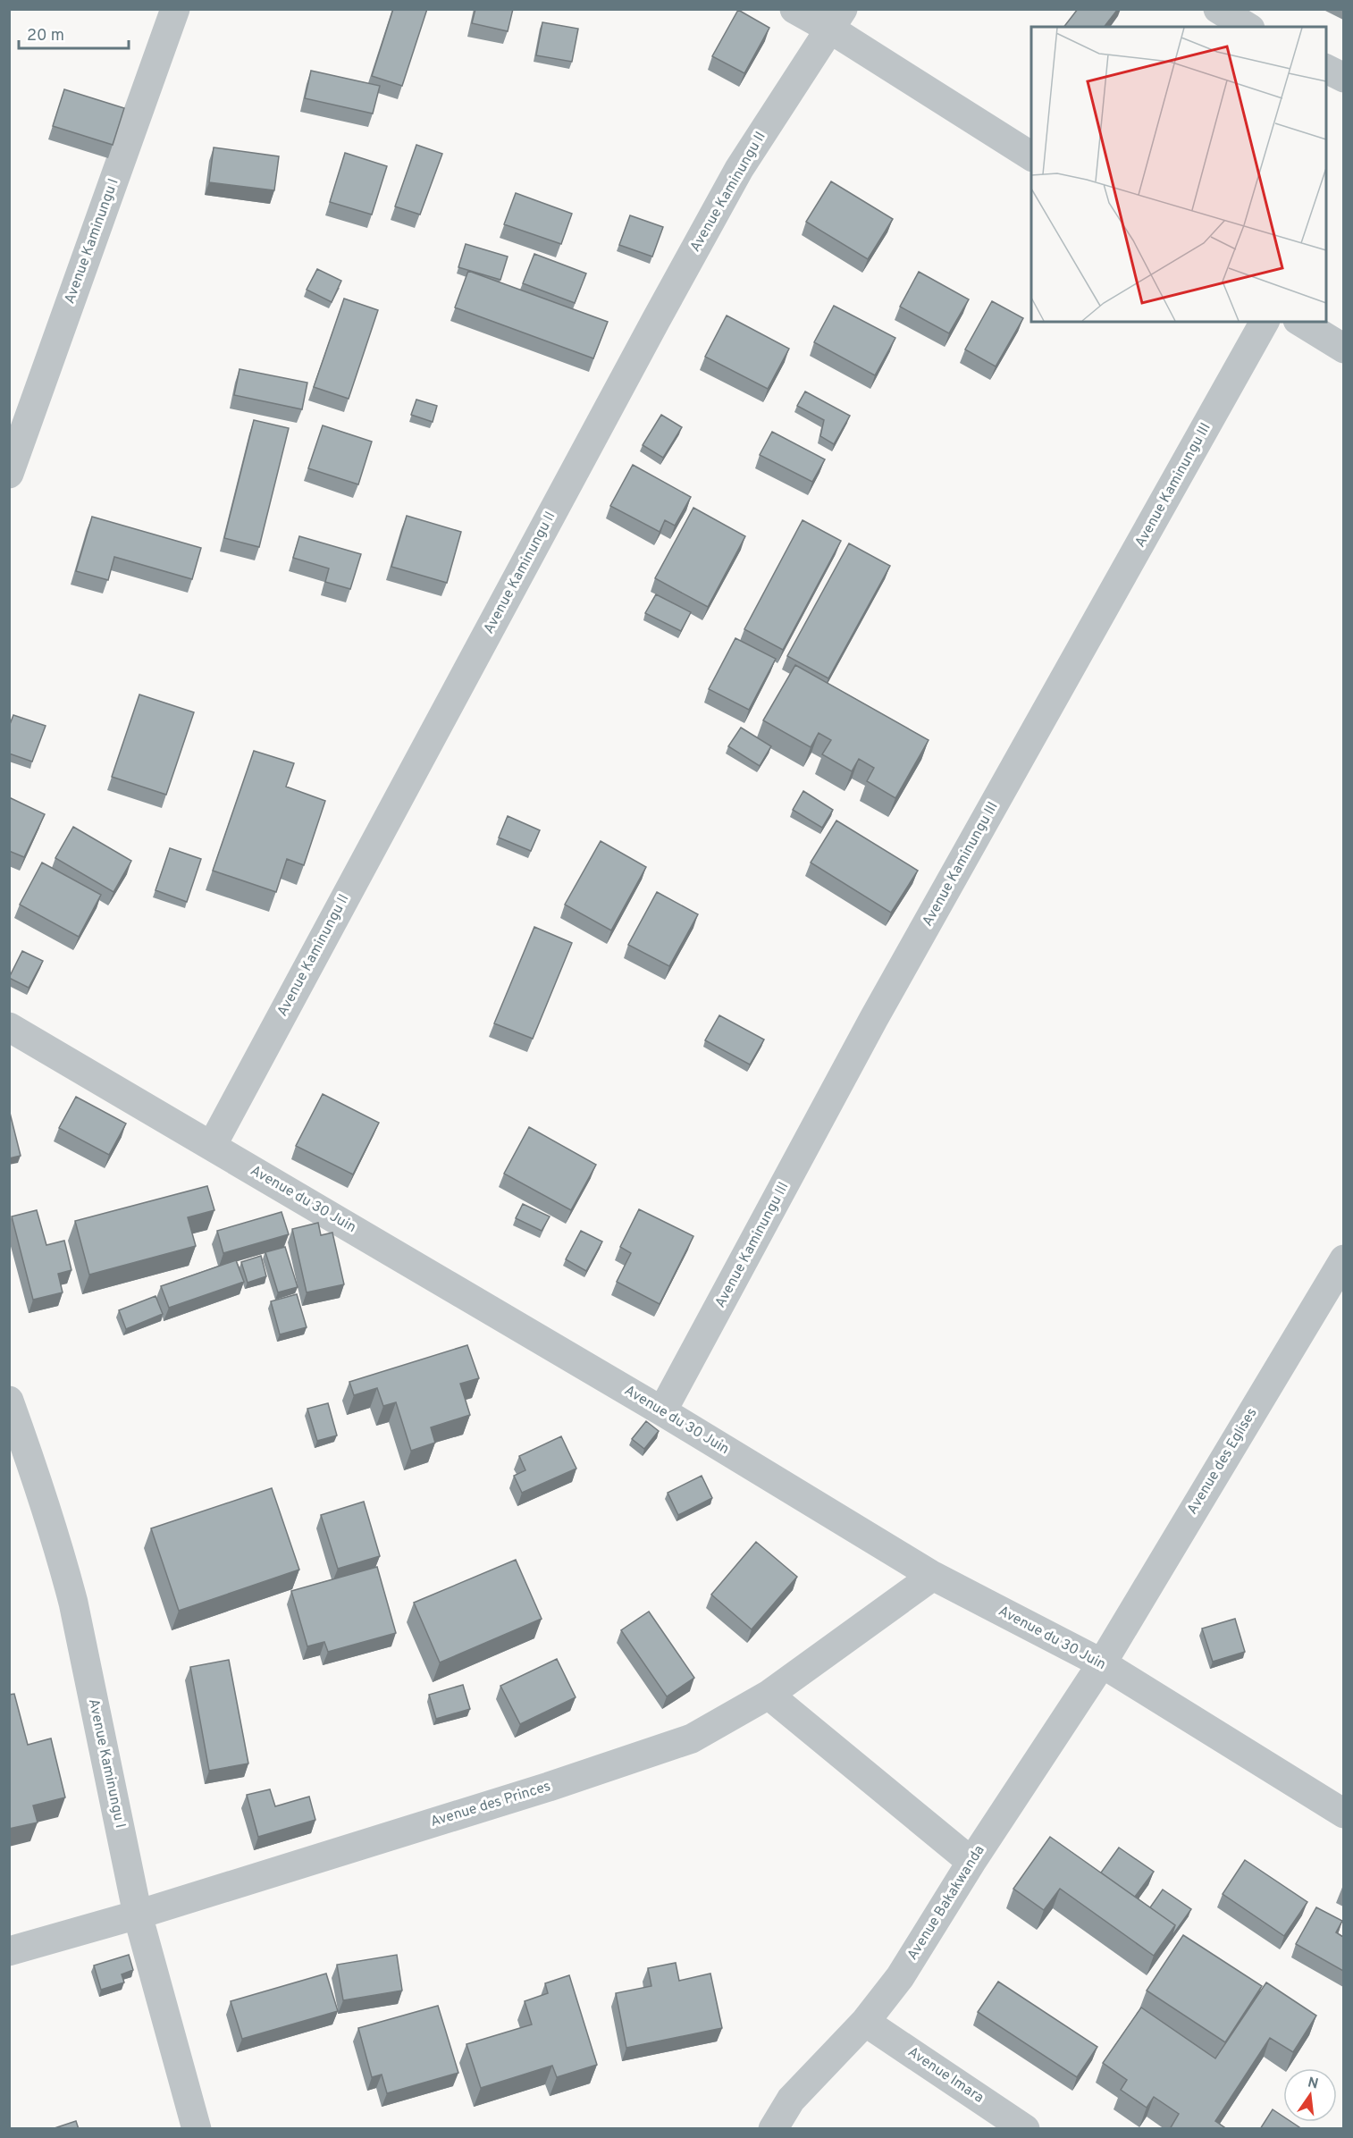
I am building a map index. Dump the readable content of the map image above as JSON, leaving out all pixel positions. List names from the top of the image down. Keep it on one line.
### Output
{"streets":{"street":["Avenue Kaminungu II","Avenue Kaminungu I","Avenue Kaminungu III","Avenue du 30 Juin","Avenue des Eglises","Avenue des Princes","Avenue Bakakwanda","Avenue Imara"]},"crossings":[["Avenue Kaminungu II","Avenue du 30 Juin"],["Avenue Kaminungu I","Avenue des Princes"],["Avenue Kaminungu III","Avenue du 30 Juin"],["Avenue du 30 Juin","Avenue des Eglises"],["Avenue du 30 Juin","Avenue des Princes"],["Avenue du 30 Juin","Avenue Bakakwanda"],["Avenue des Eglises","Avenue Bakakwanda"],["Avenue Bakakwanda","Avenue Imara"]],"scale_bar":"20 m","north":"top"}
